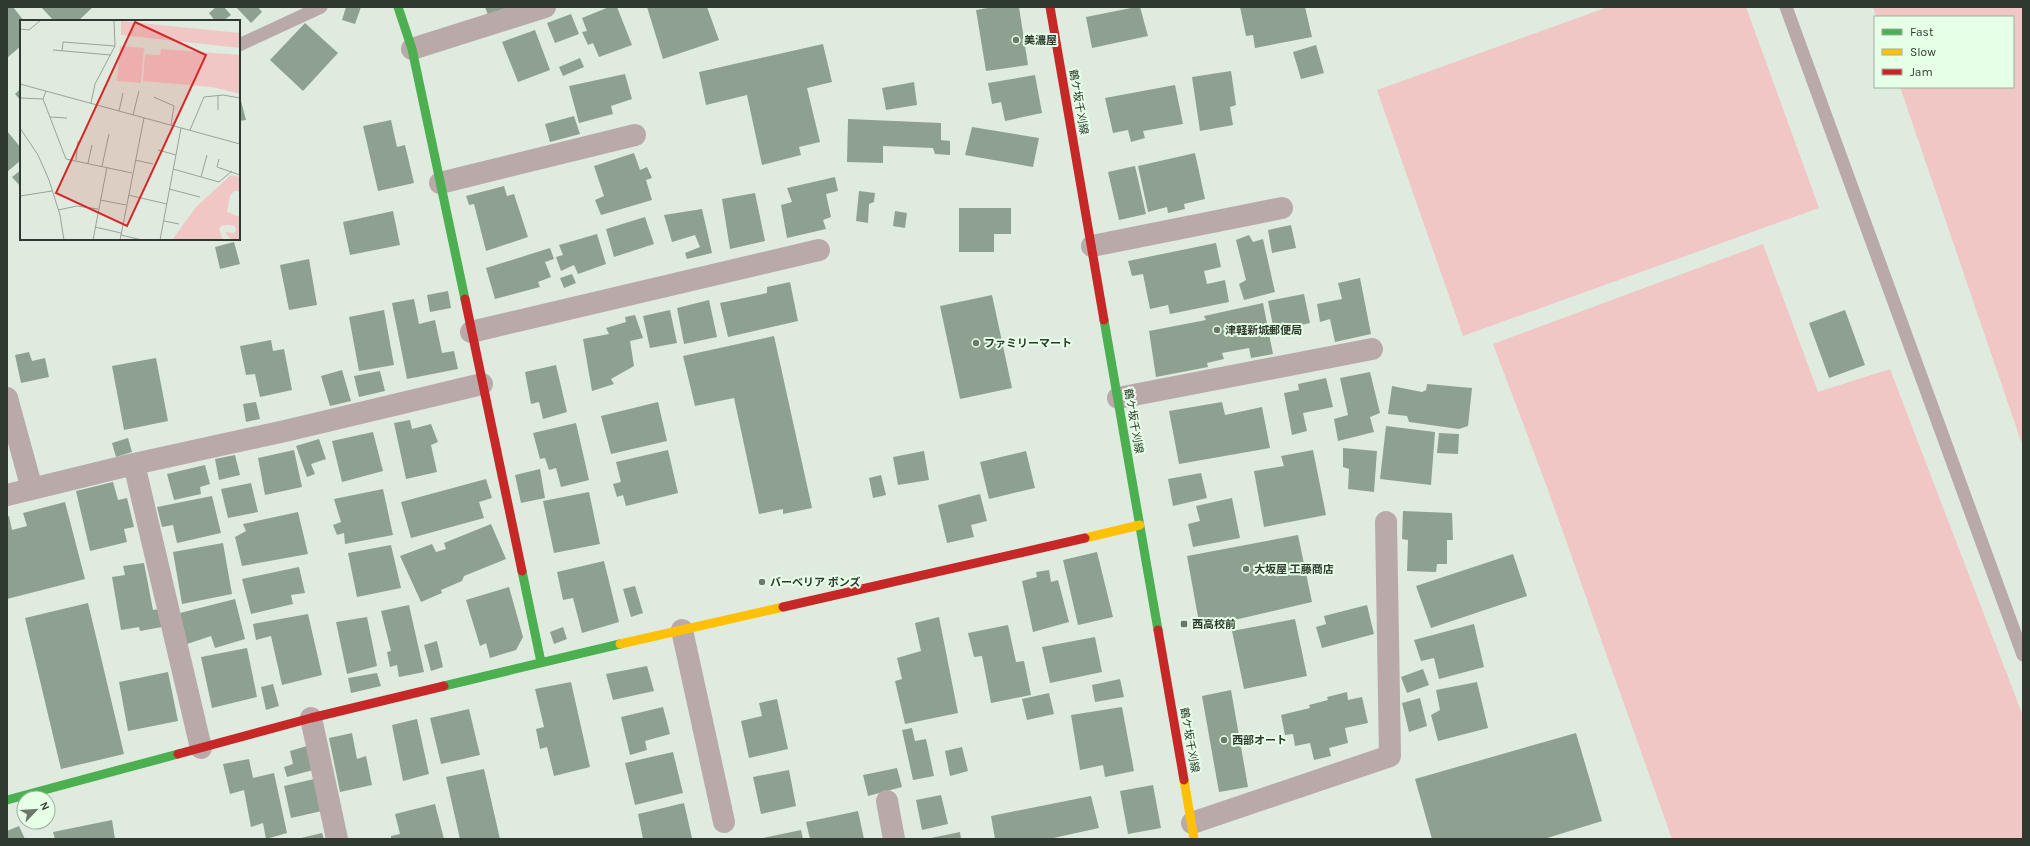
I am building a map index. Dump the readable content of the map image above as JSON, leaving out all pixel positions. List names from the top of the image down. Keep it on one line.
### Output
{"streets":{"street":["鶴ケ坂千刈線"]},"places":{"other":["美濃屋","津軽新城郵便局","ファミリーマート","大坂屋 工藤商店","バーべリア ボンズ","西部オート"],"transit":["西高校前"]},"legend":["Fast","Slow","Jam"],"north":"top right"}
